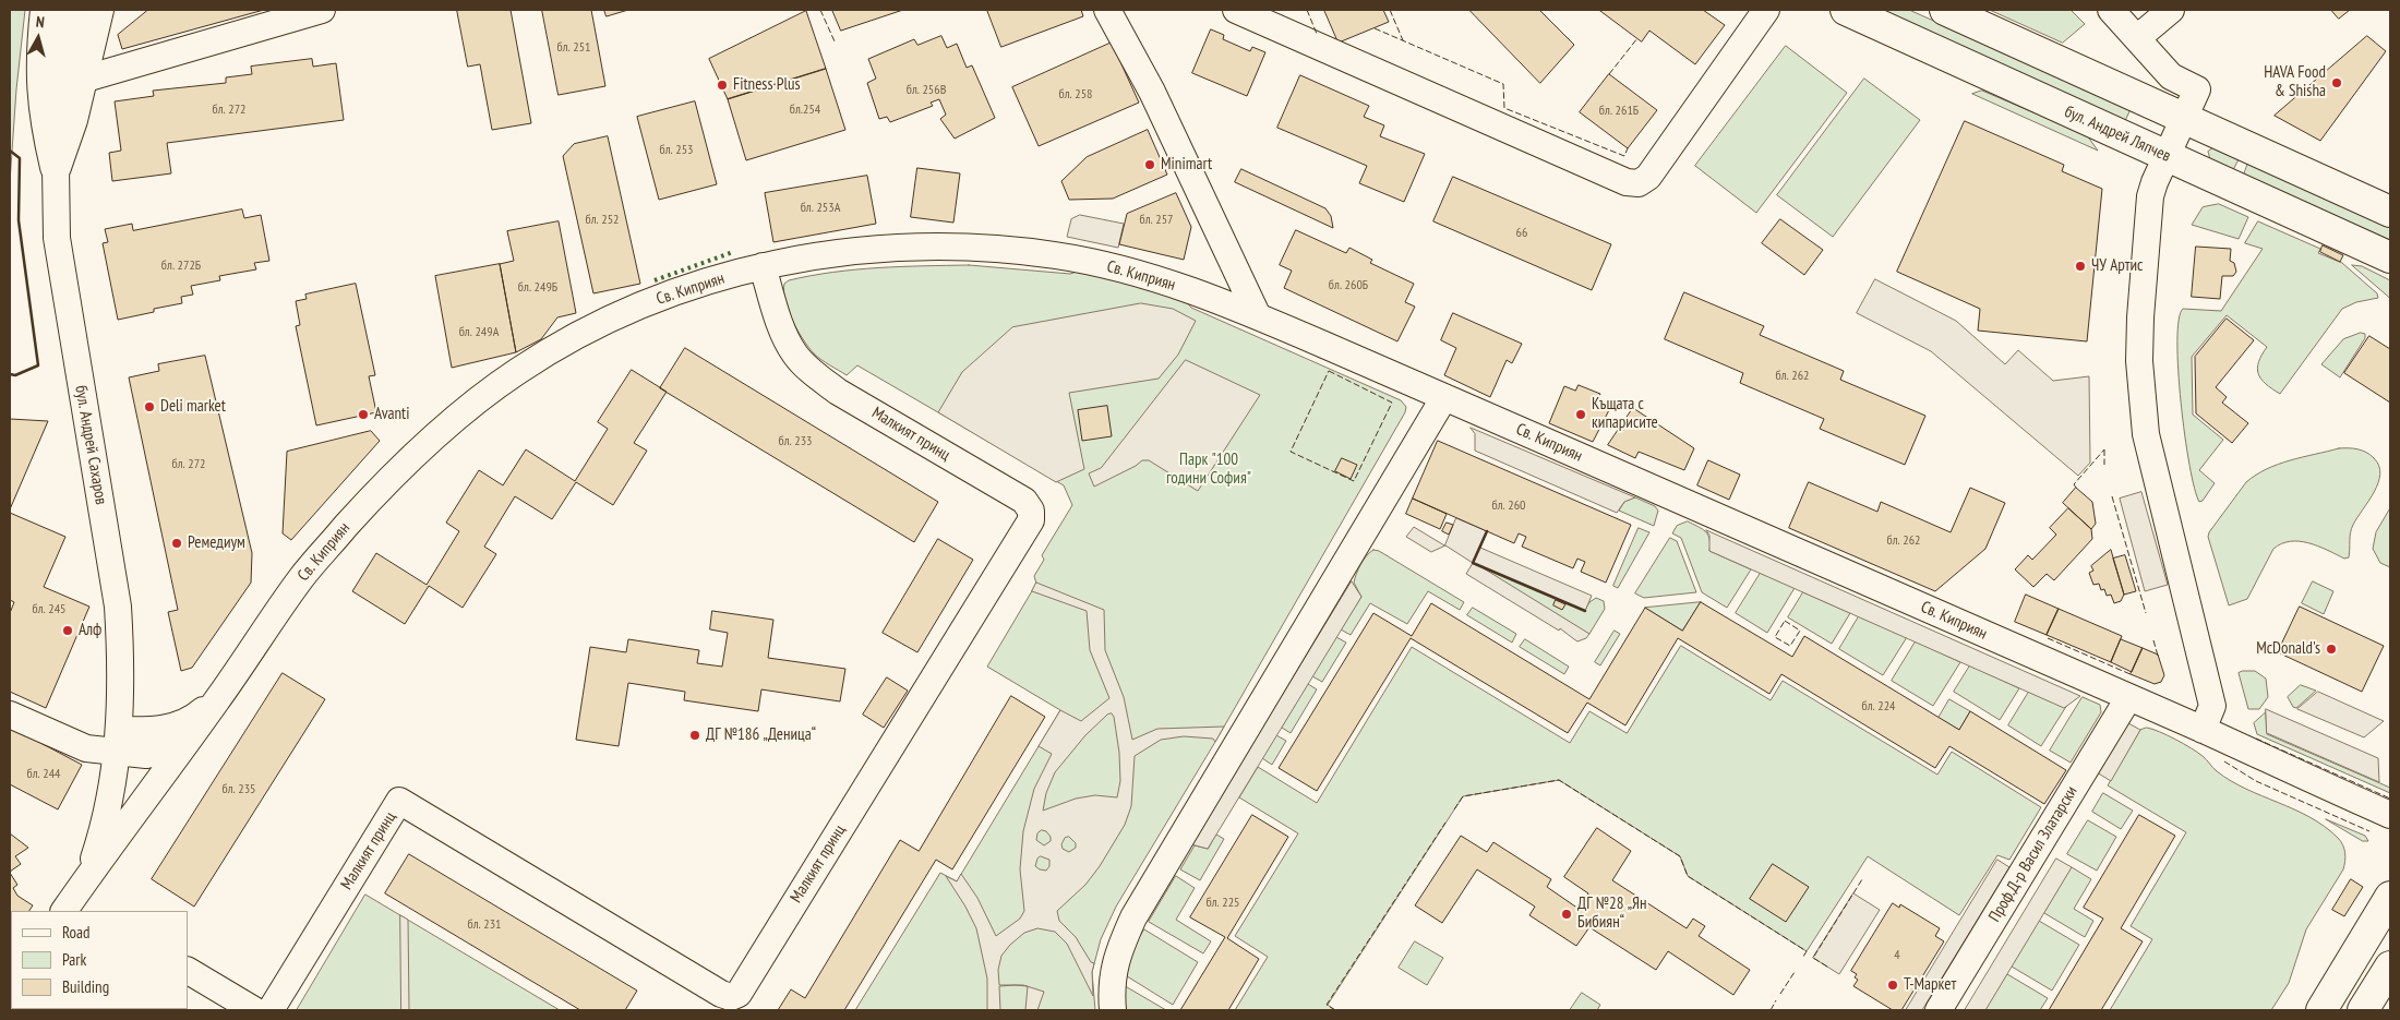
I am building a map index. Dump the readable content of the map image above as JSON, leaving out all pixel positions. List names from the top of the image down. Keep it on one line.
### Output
{"streets":{"main road":["бул. Андрей Ляпчев"],"street":["Св. Киприян","Малкият принц","бул. Андрей Сахаров","Проф.Д-р Васил Златарски"]},"crossings":[["Св. Киприян","Малкият принц"],["Св. Киприян","бул. Андрей Сахаров"],["Св. Киприян","Проф.Д-р Васил Златарски"]],"parks":["Парк \"100 години София\""],"places":["HAVA Food & Shisha","Fitness Plus","Minimart","ЧУ Артис","Deli market","Avanti","Къщата с кипарисите","Ремедиум","Алф","McDonald's","ДГ №186 „Деница“","ДГ №28 „Ян Бибиян“","Т-Маркет"],"house_numbers":["бл. 251","бл. 256В","бл. 258","бл. 272","бл.254","бл. 261Б","бл. 253","бл. 253А","бл. 252","бл. 257","66","бл. 272Б","бл. 260Б","бл. 249Б","бл. 249А","бл. 262","бл. 233","бл. 272","бл. 260","бл. 262","бл. 245","бл. 224","бл. 244","бл. 235","бл. 225","бл. 231","4"],"legend":["Road","Park","Building"],"north":"top"}
